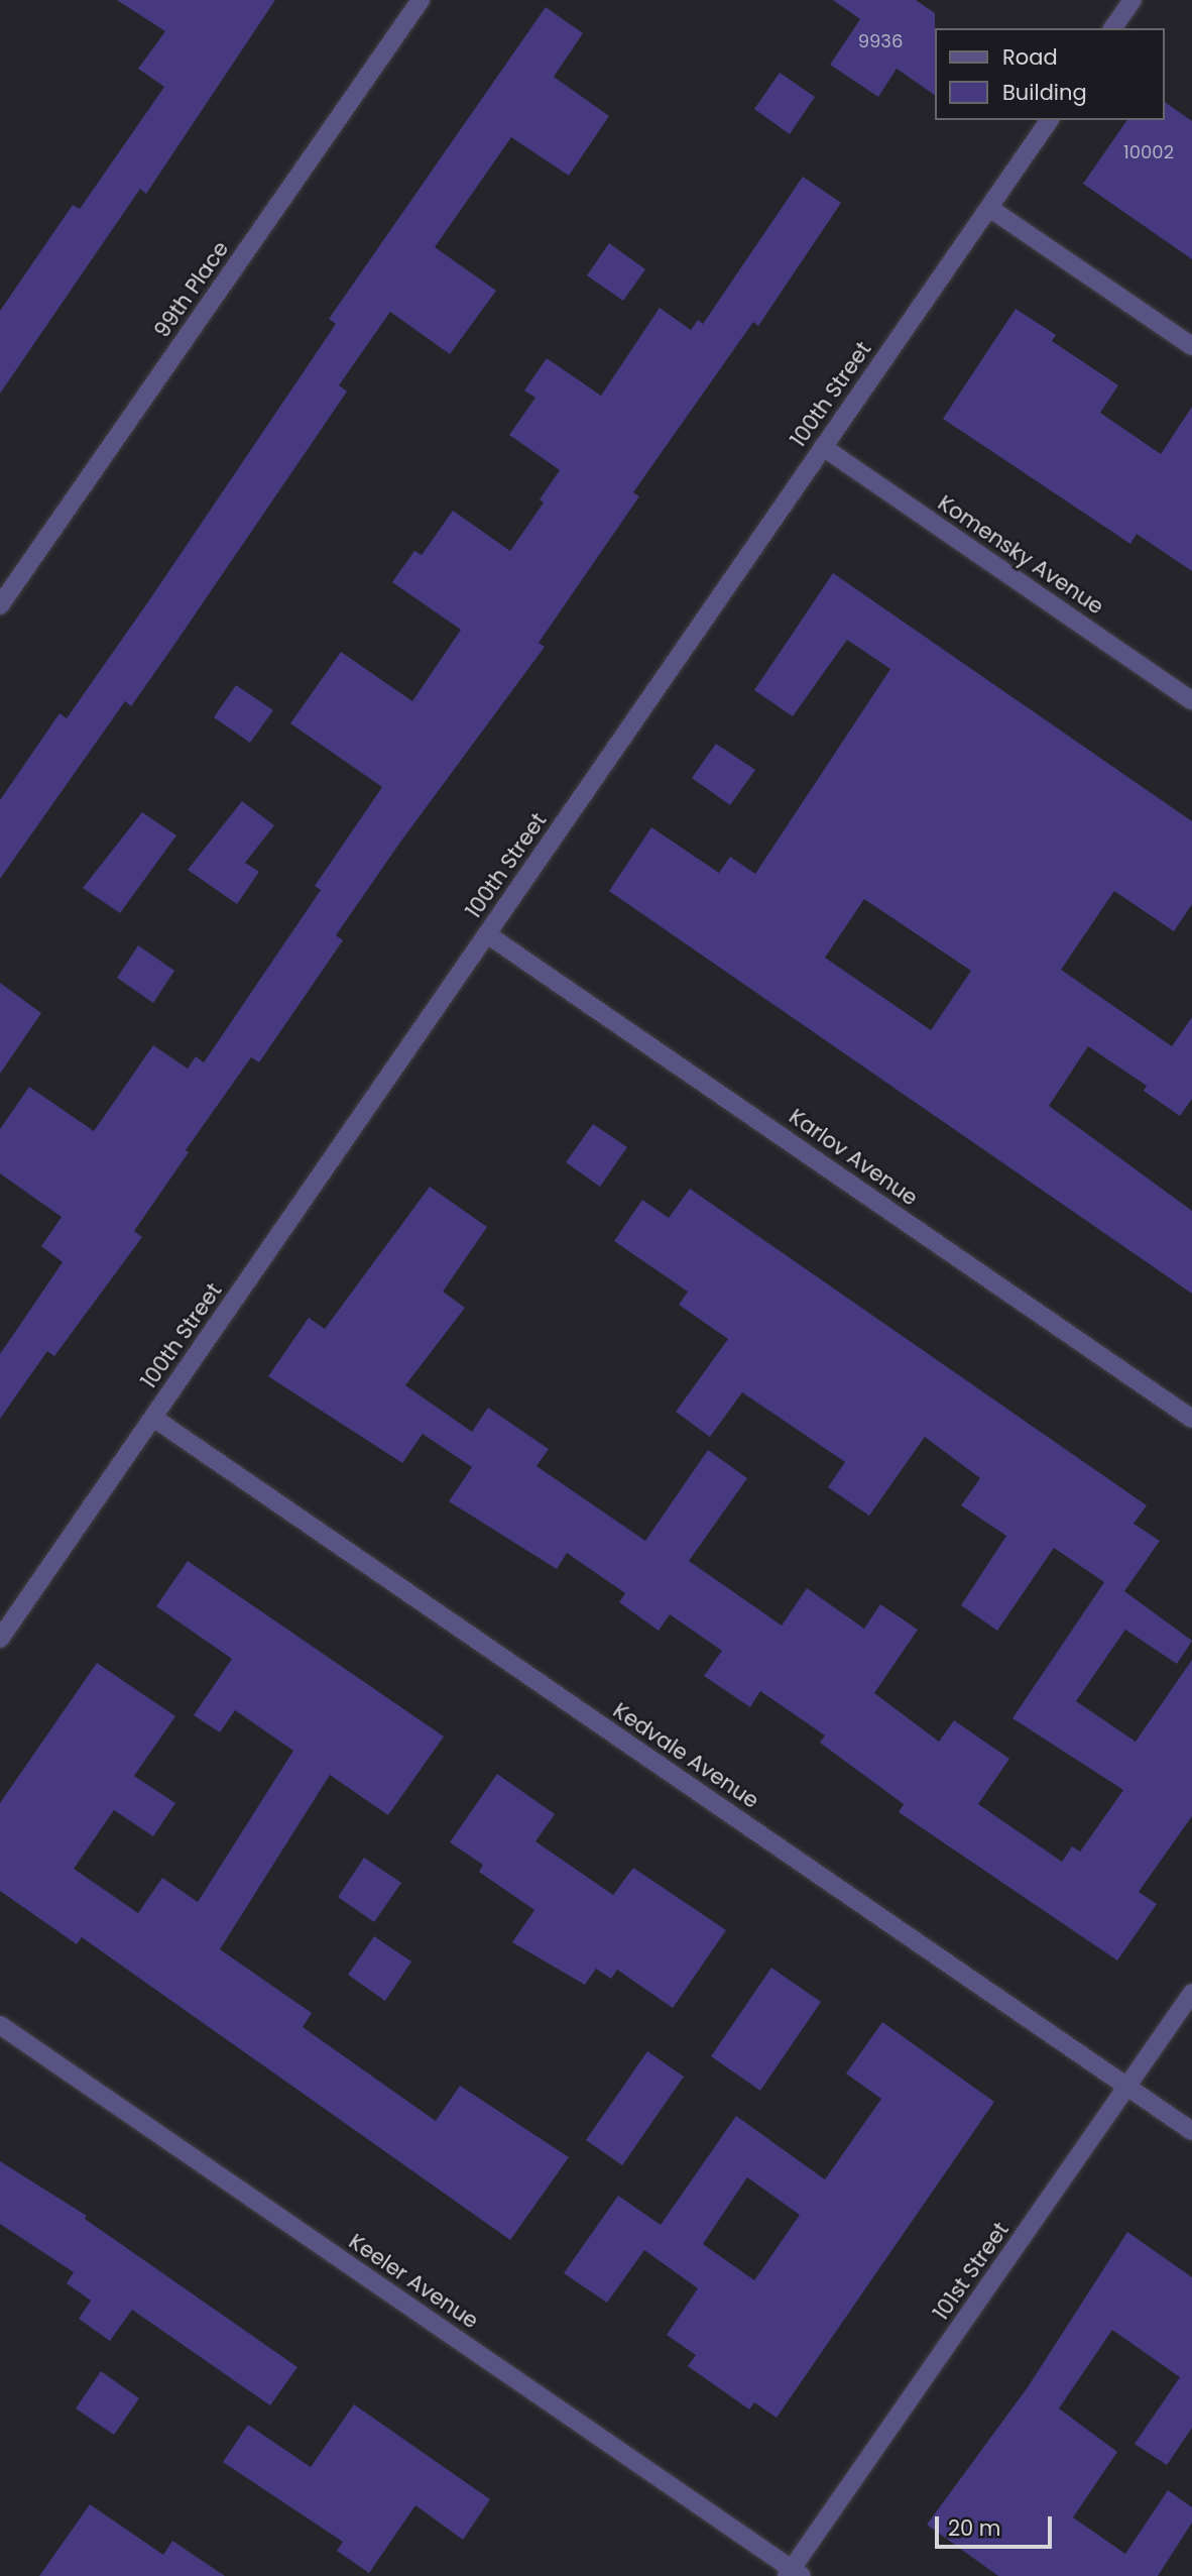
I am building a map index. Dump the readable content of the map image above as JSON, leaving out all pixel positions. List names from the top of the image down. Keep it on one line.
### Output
{"streets":{"street":["99th Place","100th Street","Komensky Avenue","Karlov Avenue","Kedvale Avenue","101st Street","Keeler Avenue"]},"crossings":[["100th Street","Komensky Avenue"],["100th Street","Karlov Avenue"],["100th Street","Kedvale Avenue"],["Kedvale Avenue","101st Street"],["101st Street","Keeler Avenue"]],"house_numbers":["9936","10002"],"legend":["Road","Building"],"scale_bar":"20 m"}
